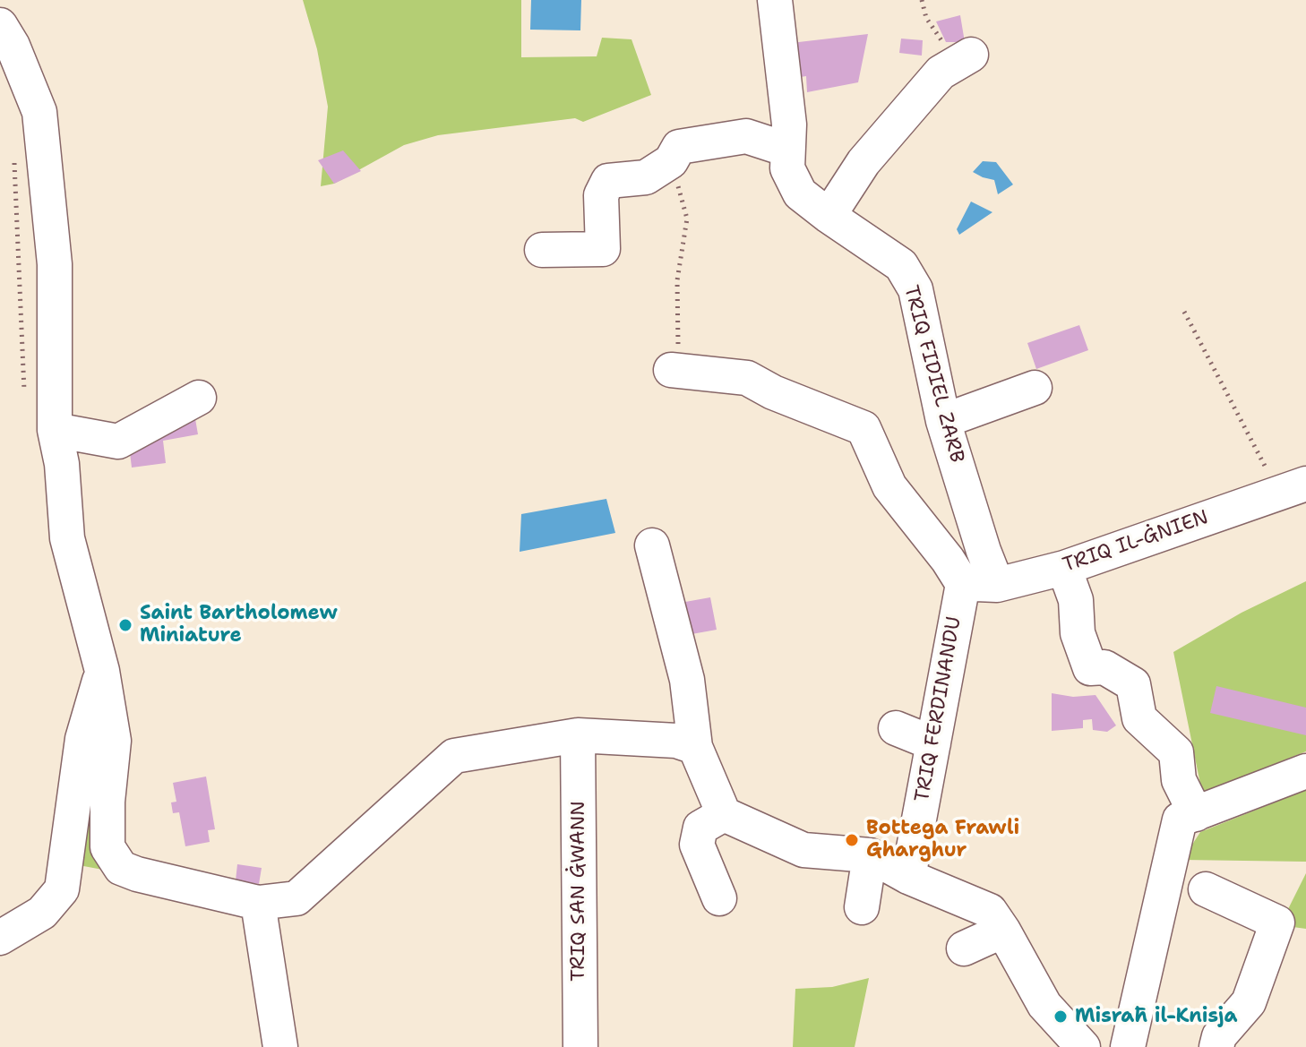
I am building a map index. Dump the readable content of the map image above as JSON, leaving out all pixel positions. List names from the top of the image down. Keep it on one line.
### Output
{"streets":{"street":["TRIQ FIDIEL ZARB","TRIQ IL-ĠNIEN","TRIQ FERDINANDU","TRIQ SAN ĠWANN"]},"crossings":[["TRIQ FIDIEL ZARB","TRIQ IL-ĠNIEN"],["TRIQ IL-ĠNIEN","TRIQ FERDINANDU"]],"places":["Saint Bartholomew Miniature","Bottega Frawli Gharghur","Misraħ il-Knisja"]}
